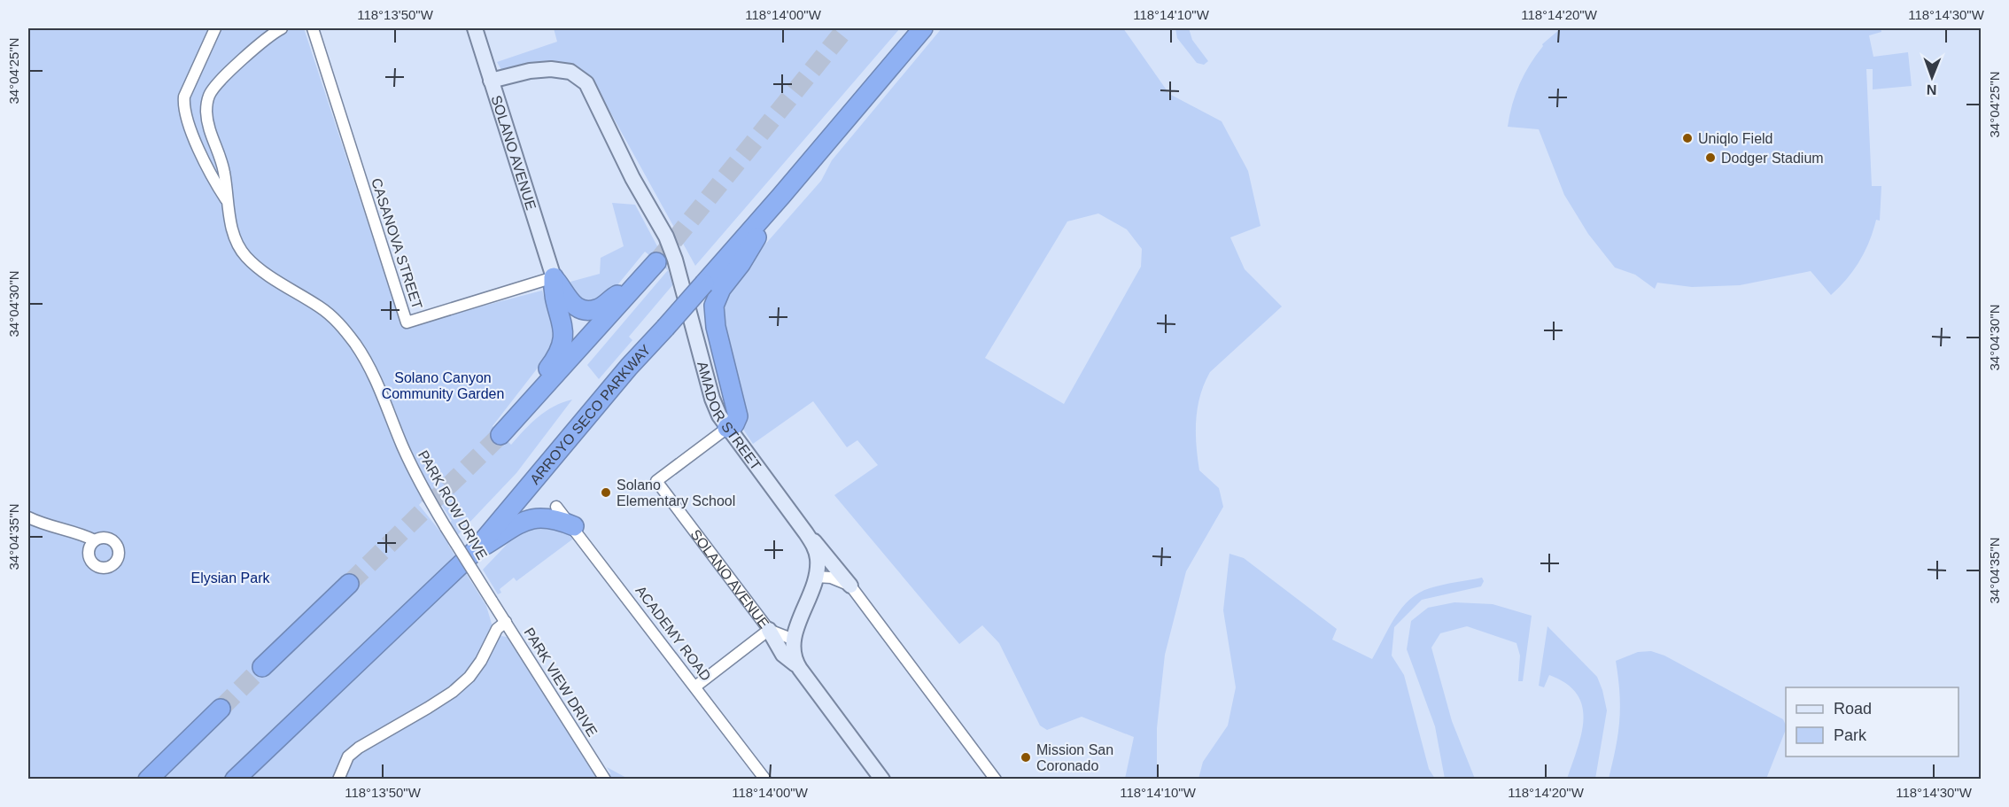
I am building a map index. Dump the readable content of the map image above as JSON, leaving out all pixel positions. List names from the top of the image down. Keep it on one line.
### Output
{"streets":{"highway":["ARROYO SECO PARKWAY"],"main road":["SOLANO AVENUE","AMADOR STREET"],"street":["CASANOVA STREET","PARK ROW DRIVE","ACADEMY ROAD","PARK VIEW DRIVE"]},"crossings":[["SOLANO AVENUE","CASANOVA STREET"],["SOLANO AVENUE","AMADOR STREET"],["PARK ROW DRIVE","PARK VIEW DRIVE"]],"parks":["Solano Canyon Community Garden","Elysian Park"],"places":["Uniqlo Field","Dodger Stadium","Solano Elementary School","Mission San Coronado"],"legend":["Road","Park"],"north":"bottom","coordinates":["118°13'50\"W","118°14'00\"W","118°14'10\"W","118°14'20\"W","118°14'30\"W","34°04'25\"N","34°04'30\"N","34°04'35\"N"]}
